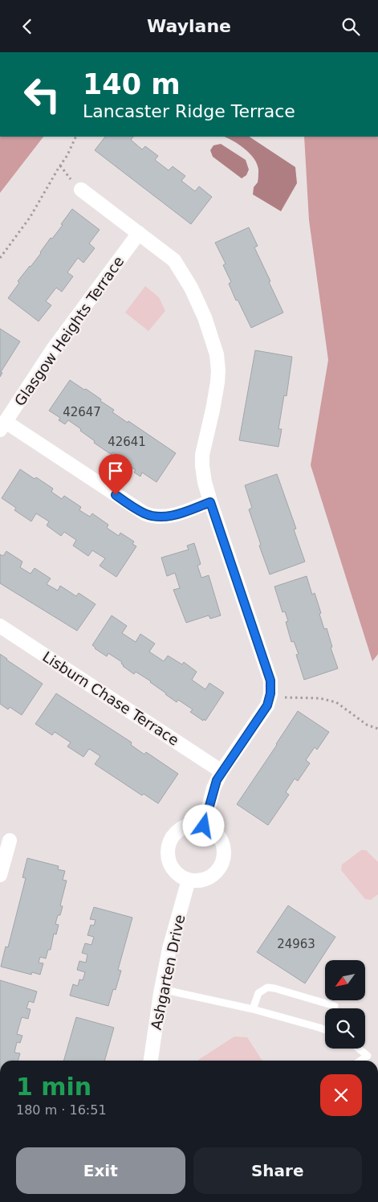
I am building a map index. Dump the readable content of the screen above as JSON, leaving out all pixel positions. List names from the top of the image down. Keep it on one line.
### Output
{"streets":{"street":["Glasgow Heights Terrace","Lisburn Chase Terrace","Ashgarten Drive"]},"house_numbers":["42647","42641","24963"],"north":"bottom left","page":{"header":"Waylane","turn":["140 m","Lancaster Ridge Terrace"],"heading":["1 min","180 m · 16:51"],"buttons":["Exit","Share"]}}
